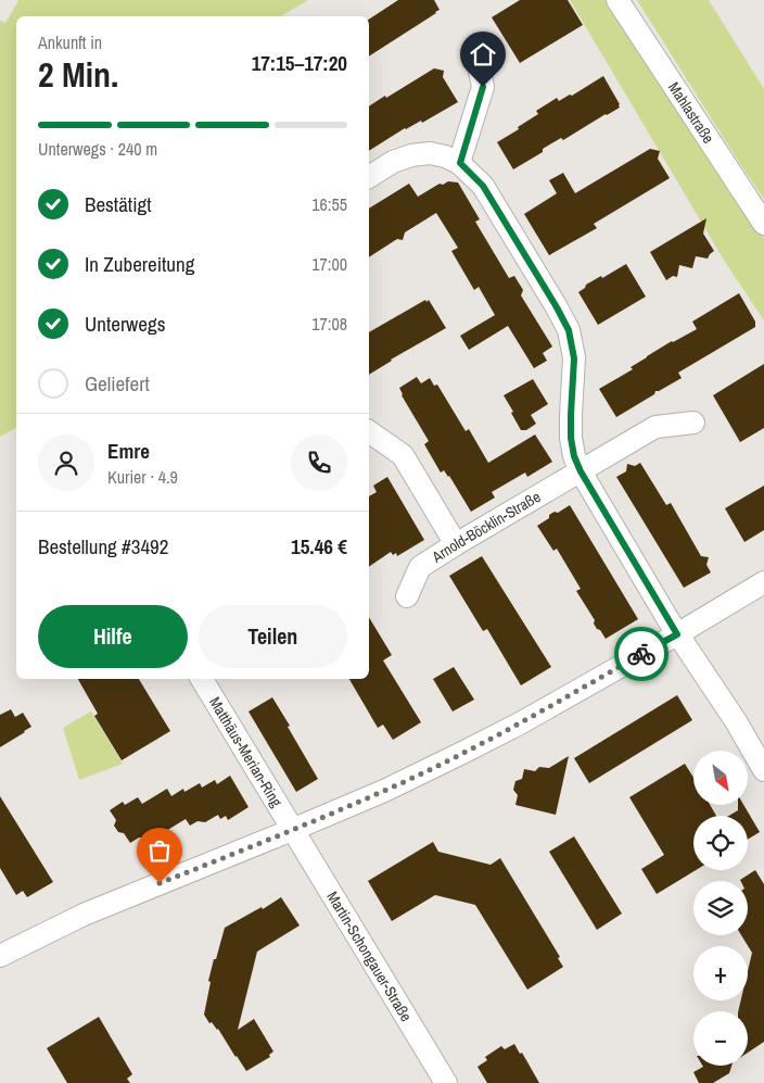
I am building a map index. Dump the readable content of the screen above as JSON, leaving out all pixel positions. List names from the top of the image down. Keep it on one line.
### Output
{"streets":{"street":["Mahlastraße","Arnold-Böcklin-Straße","Matthäus-Merian-Ring","Martin-Schongauer-Straße"]},"crossings":[["Matthäus-Merian-Ring","Martin-Schongauer-Straße"]],"north":"bottom right","page":{"heading":["2 Min.","Ankunft in","17:15–17:20"],"panel":["Emre","Kurier · 4.9","Bestellung #3492","15.46 €"],"bar":"Unterwegs · 240 m","list":[["Bestätigt","16:55"],["In Zubereitung","17:00"],["Unterwegs","17:08"],"Geliefert"],"buttons":["Hilfe","Teilen"],"map_buttons":["+","−"]}}
